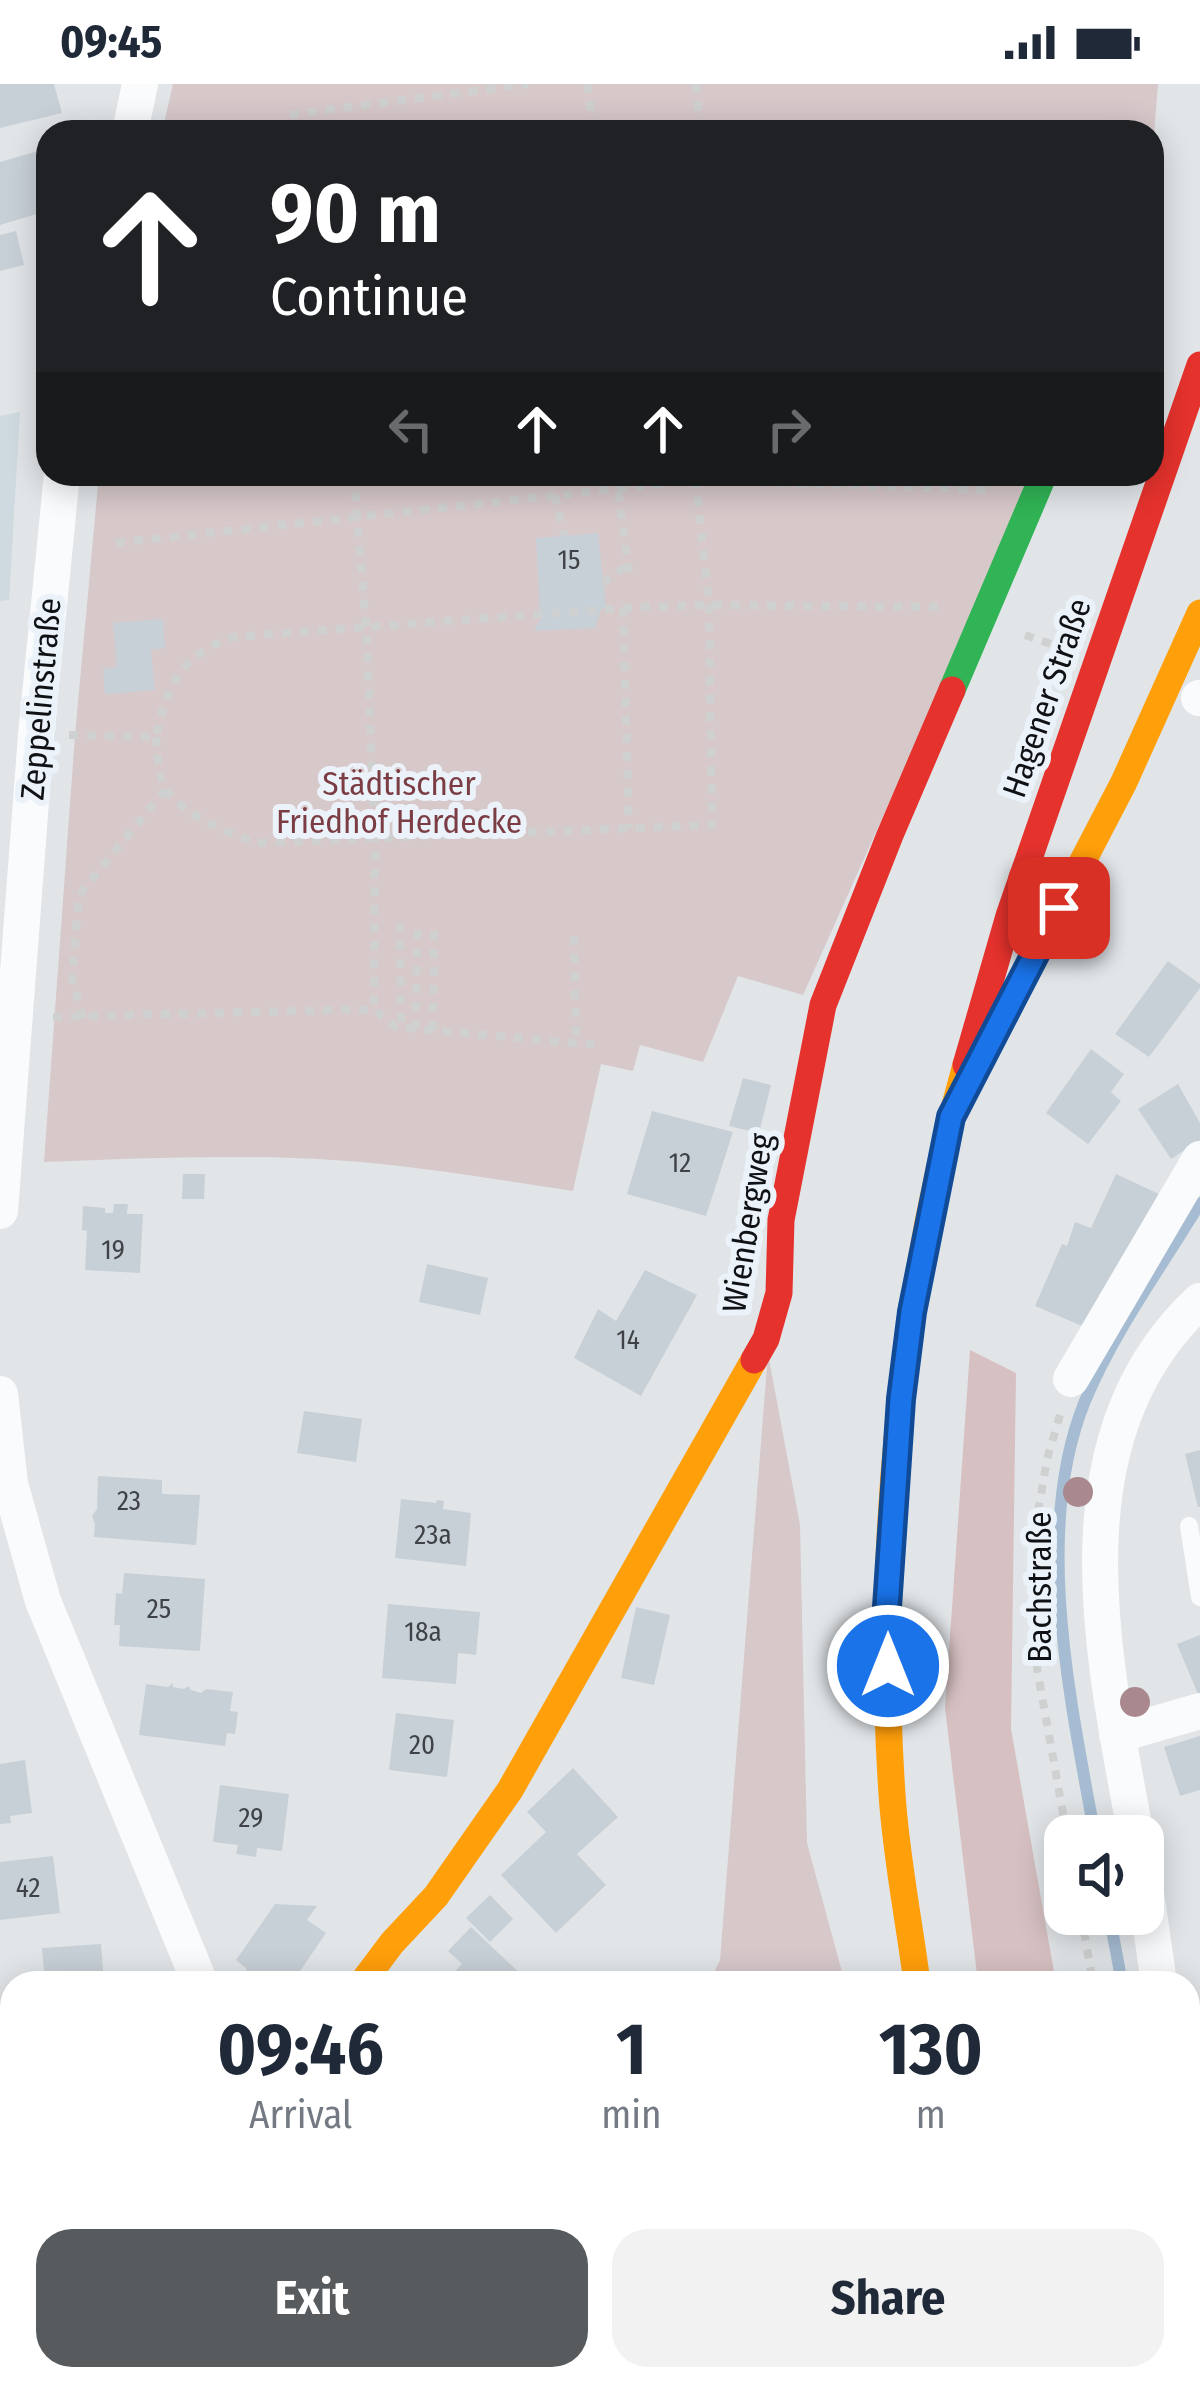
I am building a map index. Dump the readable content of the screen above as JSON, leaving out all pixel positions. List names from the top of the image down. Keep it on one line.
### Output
{"streets":{"main road":["Hagener Straße","Wienbergweg"],"street":["Zeppelinstraße"],"path":["Bachstraße"]},"parks":["Städtischer Friedhof Herdecke"],"house_numbers":["15","12","19","14","23","23a","25","18a","20","29","42"],"page":{"status":"09:45","turn":["90 m","Continue"],"eta":["09:46","Arrival","1","min","130","m"],"buttons":["Exit","Share"]}}
